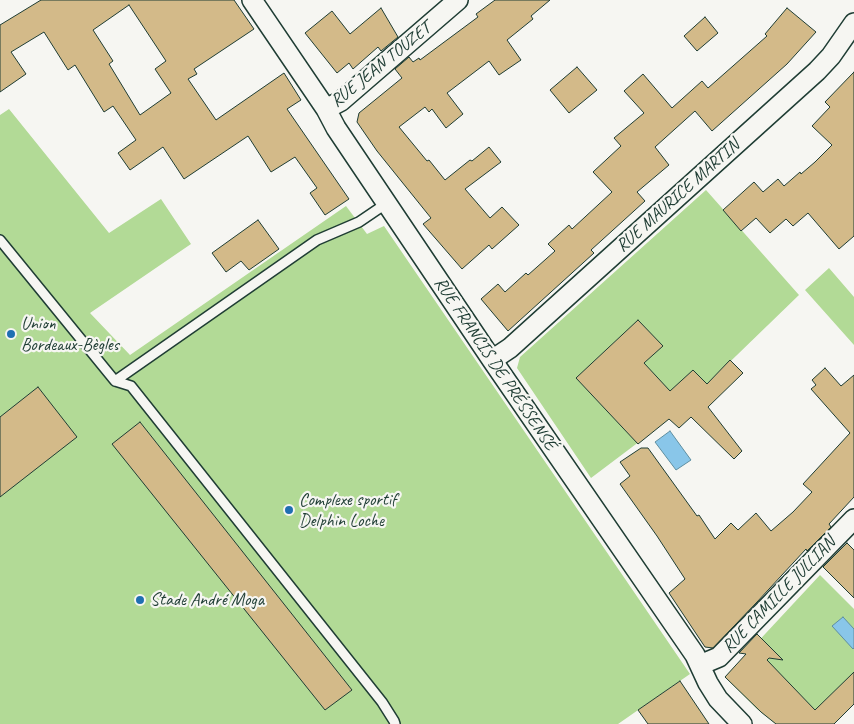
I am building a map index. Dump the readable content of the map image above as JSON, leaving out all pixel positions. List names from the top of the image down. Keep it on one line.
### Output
{"streets":{"street":["RUE JEAN TOUZET","RUE MAURICE MARTIN","RUE FRANCIS DE PRÉSSENSÉ","RUE CAMILLE JULLIAN"]},"crossings":[["RUE JEAN TOUZET","RUE FRANCIS DE PRÉSSENSÉ"],["RUE MAURICE MARTIN","RUE FRANCIS DE PRÉSSENSÉ"],["RUE FRANCIS DE PRÉSSENSÉ","RUE CAMILLE JULLIAN"]],"places":["Union Bordeaux-Bègles","Complexe sportif Delphin Loche","Stade André Moga"]}
